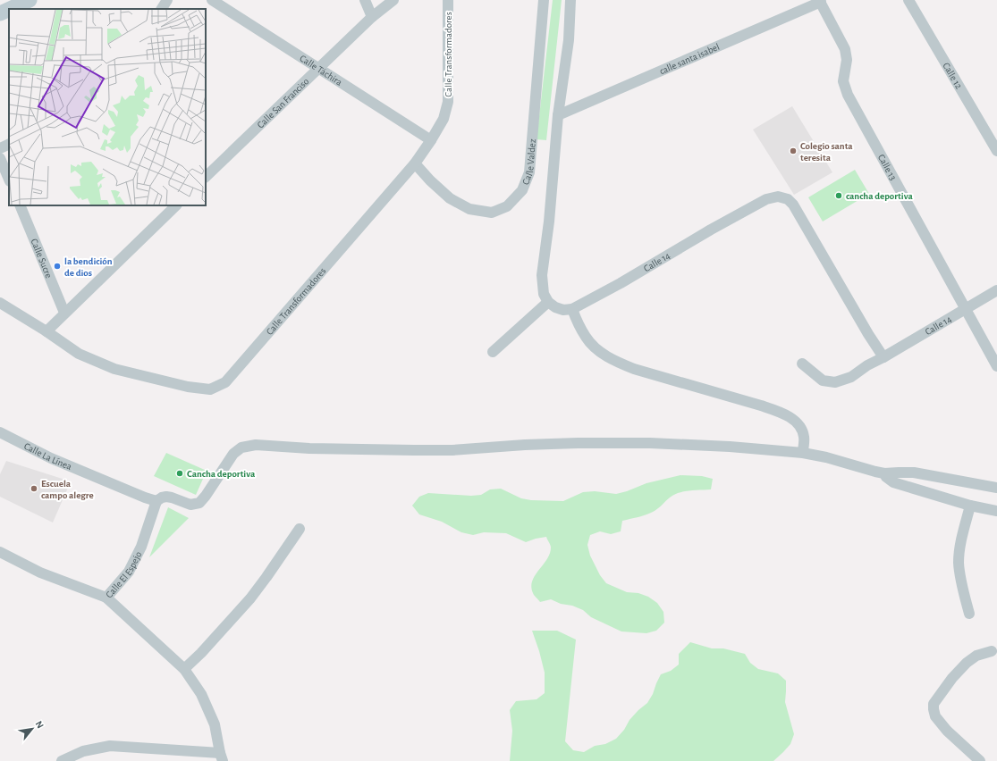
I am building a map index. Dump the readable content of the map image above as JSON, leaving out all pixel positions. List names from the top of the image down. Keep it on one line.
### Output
{"streets":{"street":["Calle Transformadores","calle santa isabel","Calle Táchira","Calle 12","Calle San Franciso","Calle Valdez","Calle 13","Calle Sucre","Calle 14","Calle La Línea","Calle El Espejo"]},"crossings":[["Calle Transformadores","Calle Táchira"],["Calle Transformadores","Calle Valdez"],["calle santa isabel","Calle 13"],["Calle Táchira","Calle San Franciso"],["Calle 13","Calle 14"],["Calle La Línea","Calle El Espejo"]],"places":["Colegio santa teresita","cancha deportiva","la bendición de dios","Cancha deportiva","Escuela campo alegre"],"north":"top right"}
